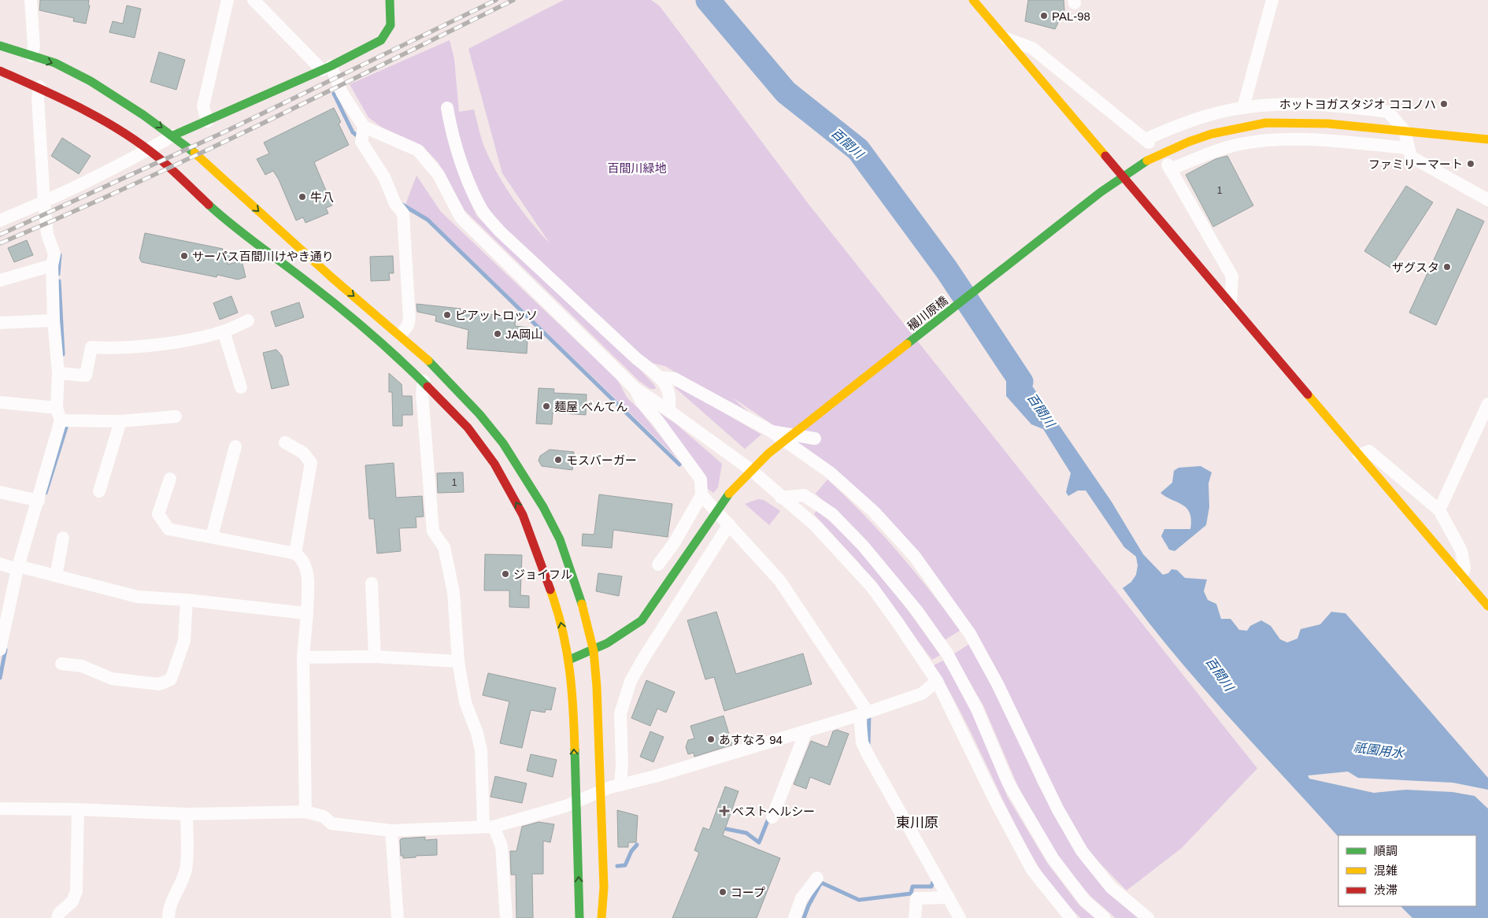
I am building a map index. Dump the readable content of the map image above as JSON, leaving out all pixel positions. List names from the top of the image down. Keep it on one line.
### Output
{"streets":{"street":["穝川原橋"]},"districts":["東川原"],"water":["百間川","祇園用水"],"parks":["百間川緑地"],"places":{"other":["PAL-98","ホットヨガスタジオ ココノハ","ファミリーマート","牛八","サーパス百間川けやき通り","ザグスタ","ピアットロッソ","JA岡山","麺屋 べんてん","モスバーガー","ジョイフル","あすなろ 94","コープ"],"health":["ベストヘルシー"]},"house_numbers":["1","1"],"legend":["順調","混雑","渋滞"]}
